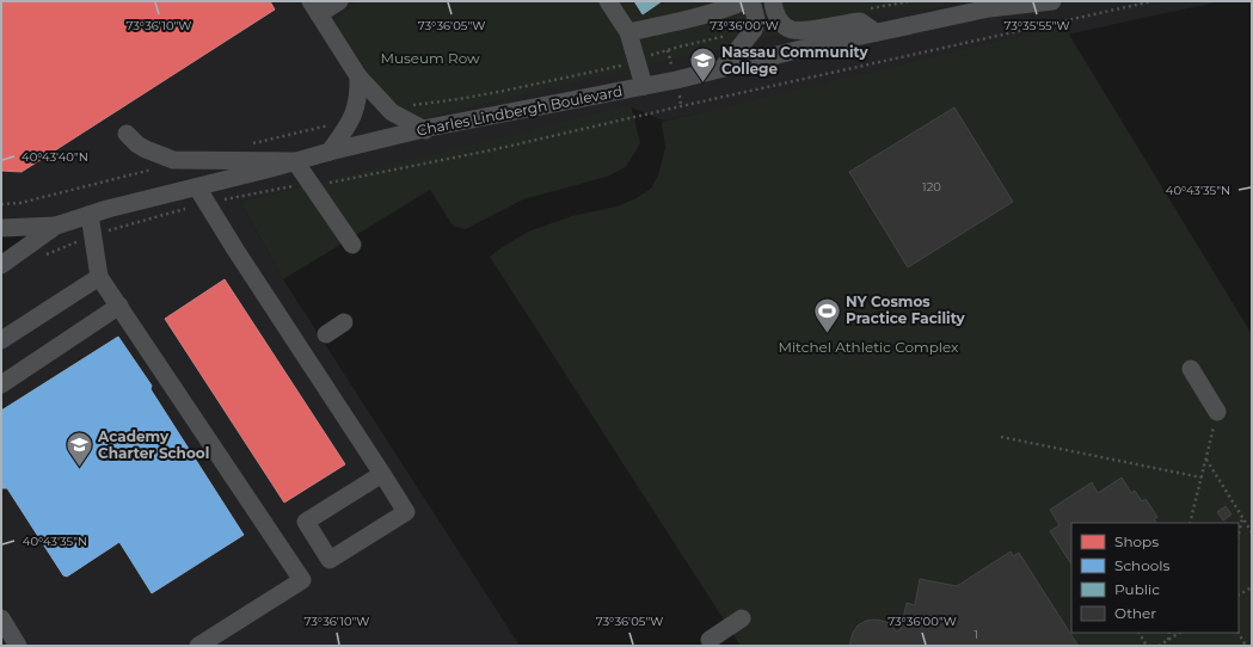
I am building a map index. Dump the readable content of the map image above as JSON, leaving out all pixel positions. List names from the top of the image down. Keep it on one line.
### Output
{"streets":{"street":["Charles Lindbergh Boulevard"]},"parks":["Museum Row","Mitchel Athletic Complex"],"places":{"school or university":["Nassau Community College","Academy Charter School"],"sports":["NY Cosmos Practice Facility"]},"house_numbers":["120","1"],"legend":["Shops","Schools","Public","Other"],"coordinates":["73°36'10\"W","73°36'05\"W","73°36'00\"W","73°35'55\"W","40°43'40\"N","40°43'35\"N"]}
